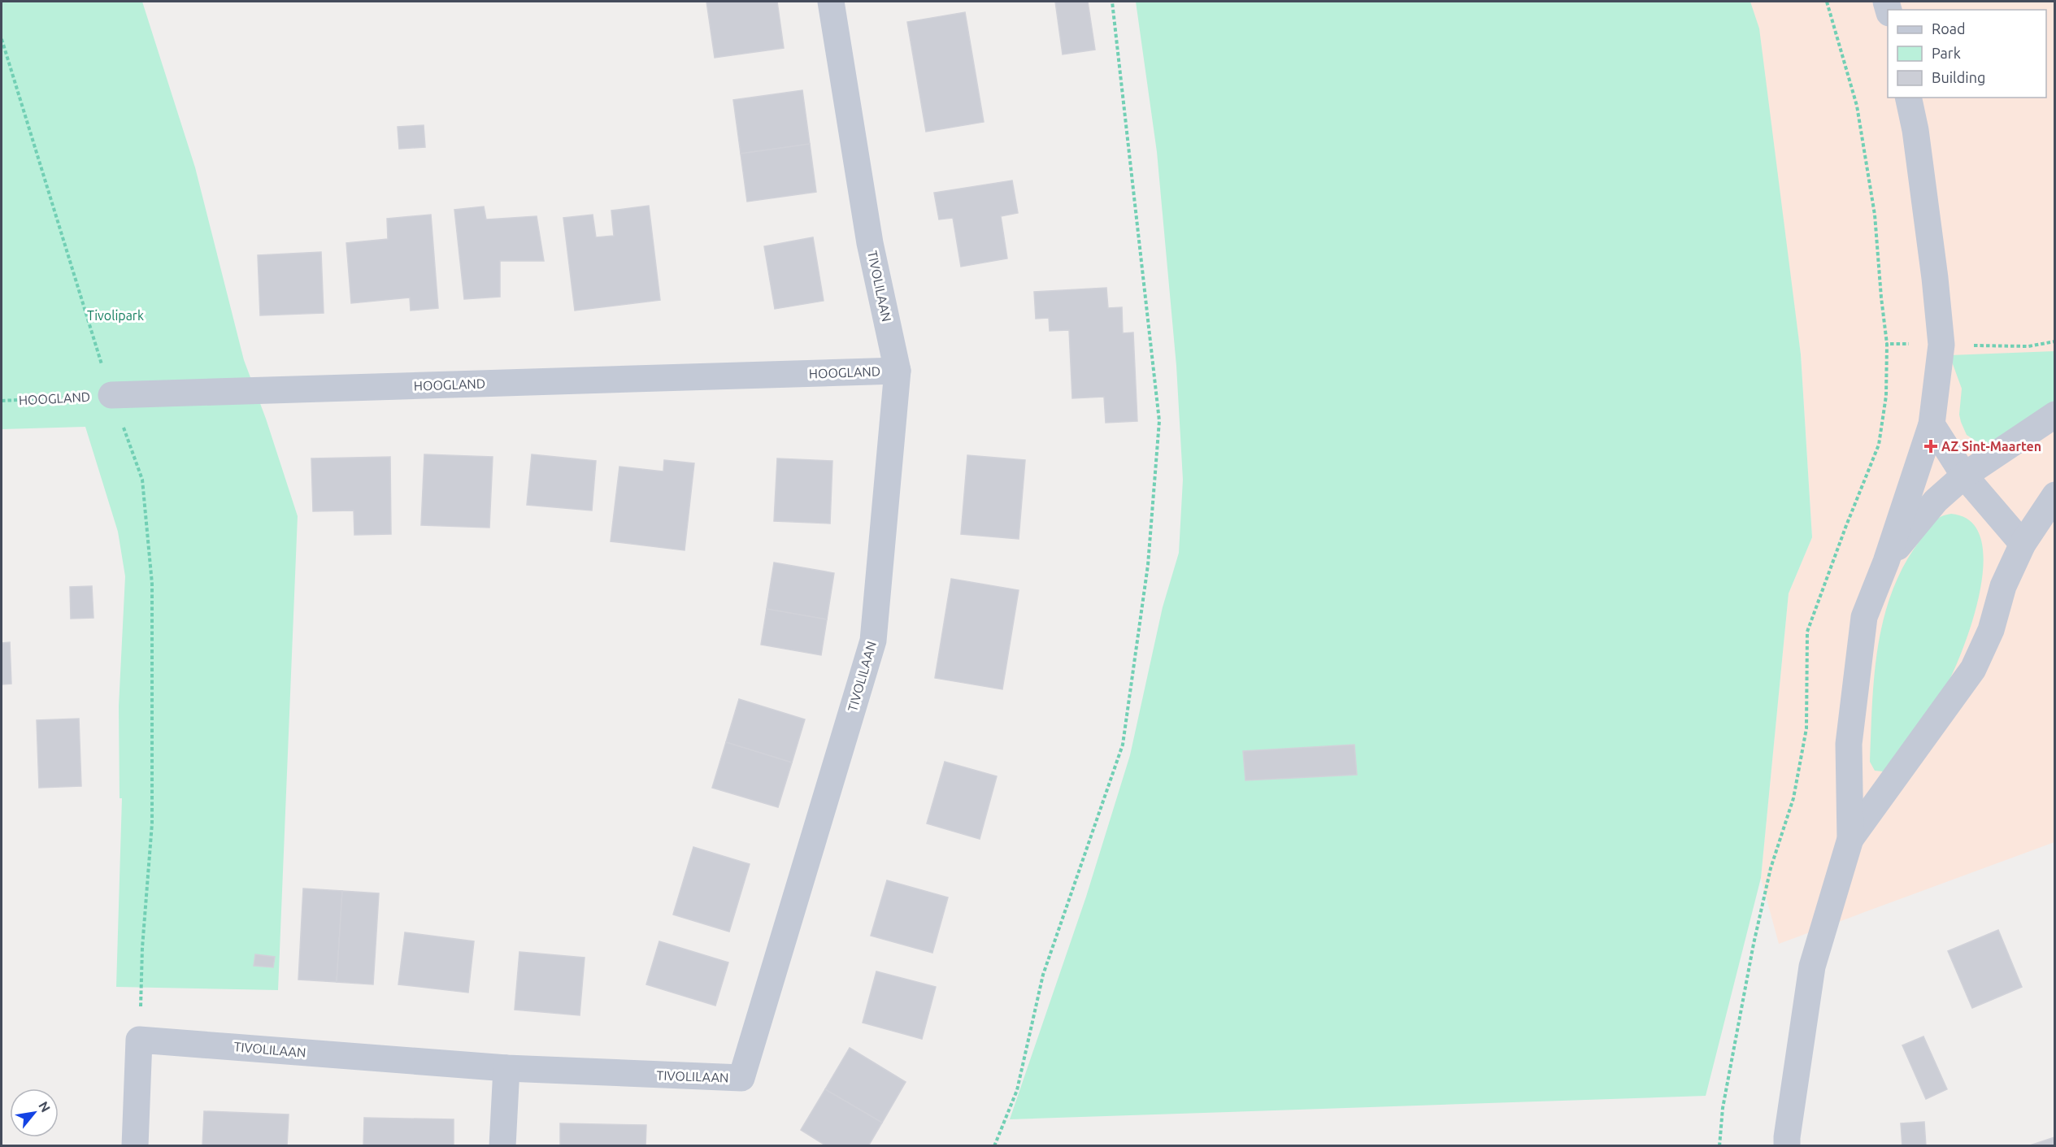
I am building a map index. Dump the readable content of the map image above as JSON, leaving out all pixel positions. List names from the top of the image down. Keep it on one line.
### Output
{"streets":{"street":["TIVOLILAAN","HOOGLAND"]},"crossings":[["TIVOLILAAN","HOOGLAND"]],"parks":["Tivolipark"],"places":{"health":["AZ Sint-Maarten"]},"legend":["Road","Park","Building"],"north":"top right"}
